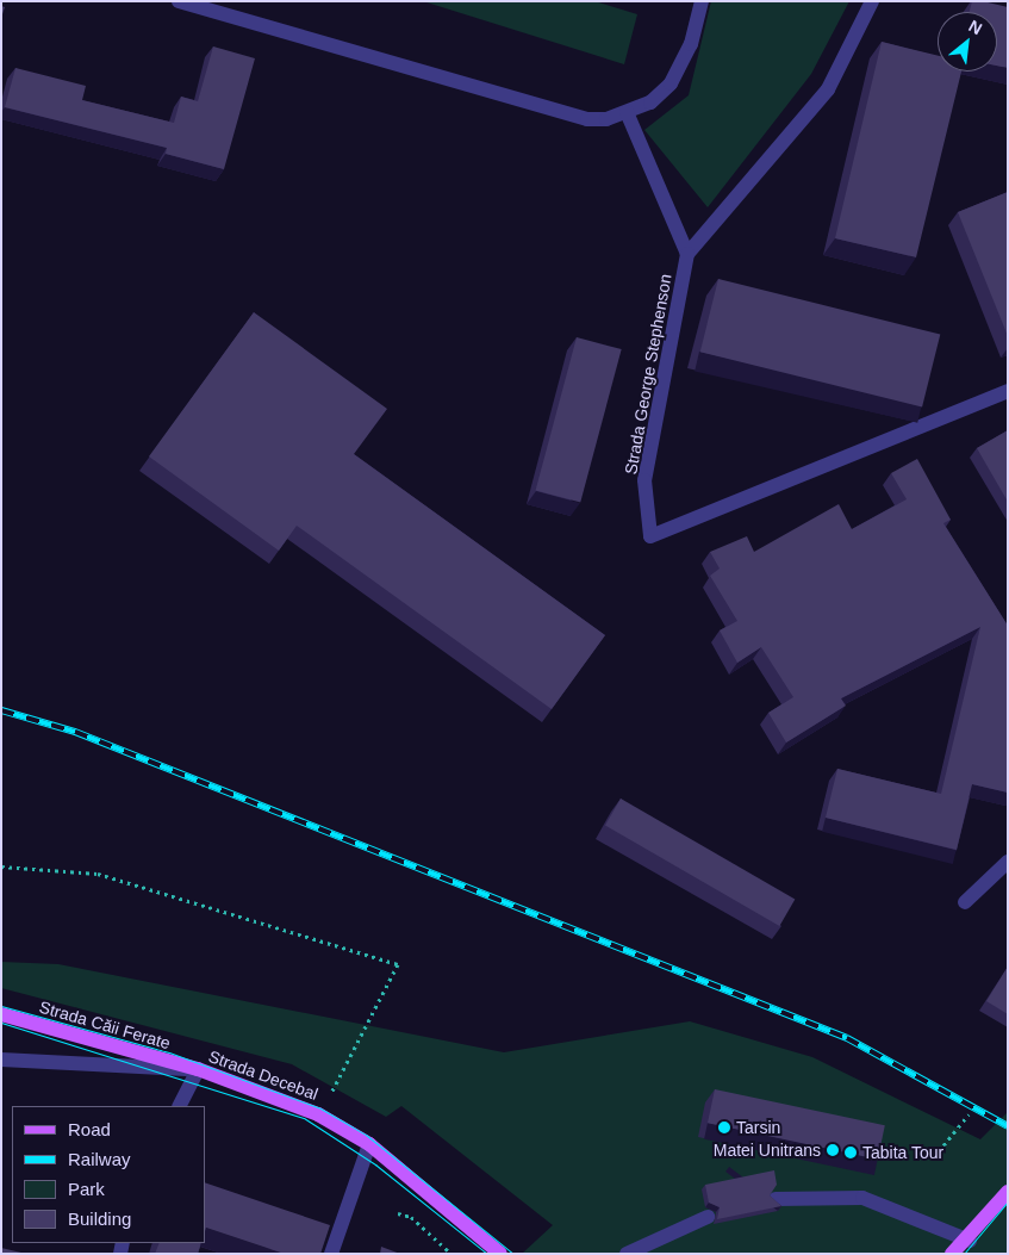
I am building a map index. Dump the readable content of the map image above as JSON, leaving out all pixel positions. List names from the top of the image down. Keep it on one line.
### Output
{"streets":{"main road":["Strada Căii Ferate","Strada Decebal"],"street":["Strada George Stephenson"]},"crossings":[["Strada Căii Ferate","Strada Decebal"]],"places":["Tarsin","Matei Unitrans","Tabita Tour"],"legend":["Road","Railway","Park","Building"],"north":"top right"}
